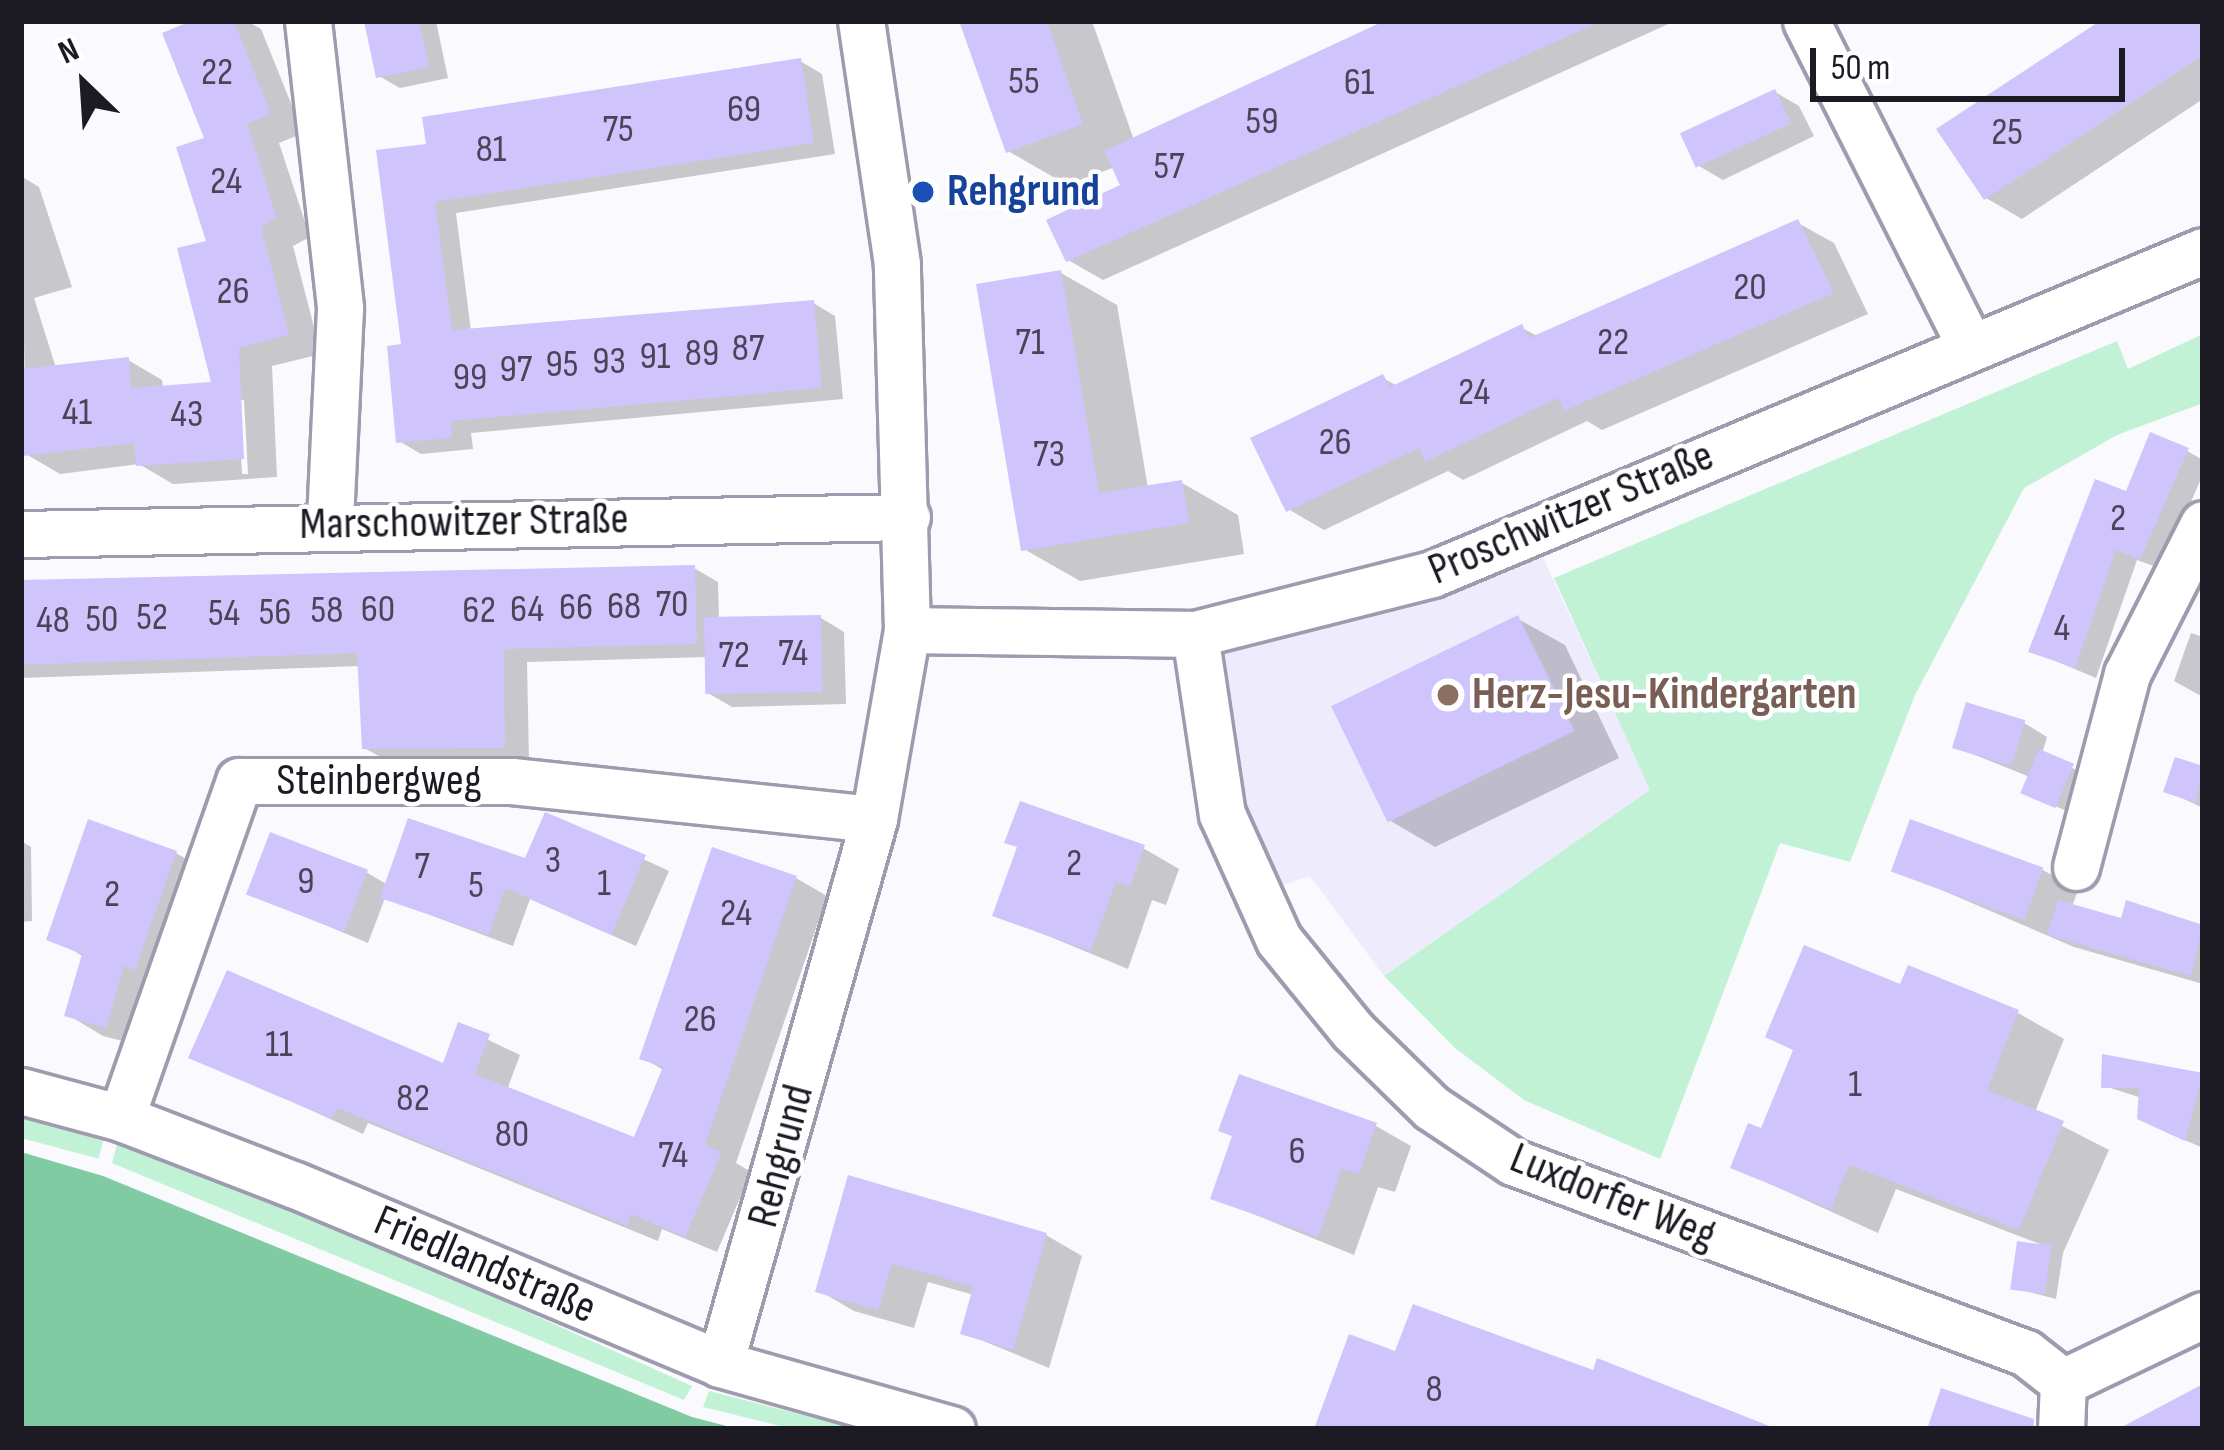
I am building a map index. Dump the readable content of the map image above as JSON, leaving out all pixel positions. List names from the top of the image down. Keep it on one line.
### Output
{"streets":{"street":["Proschwitzer Straße","Marschowitzer Straße","Steinbergweg","Rehgrund","Luxdorfer Weg","Friedlandstraße"]},"crossings":[["Proschwitzer Straße","Rehgrund"],["Proschwitzer Straße","Luxdorfer Weg"],["Marschowitzer Straße","Rehgrund"],["Steinbergweg","Rehgrund"],["Steinbergweg","Friedlandstraße"],["Rehgrund","Friedlandstraße"]],"places":["Rehgrund","Herz-Jesu-Kindergarten"],"house_numbers":["22","55","61","69","59","75","25","81","57","24","20","26","71","22","87","89","91","93","95","97","99","24","41","43","26","73","2","70","68","66","60","64","58","62","56","54","52","50","48","4","74","72","3","2","7","9","1","5","2","24","26","11","1","82","80","6","74","8"],"scale_bar":"50 m","north":"top left"}
